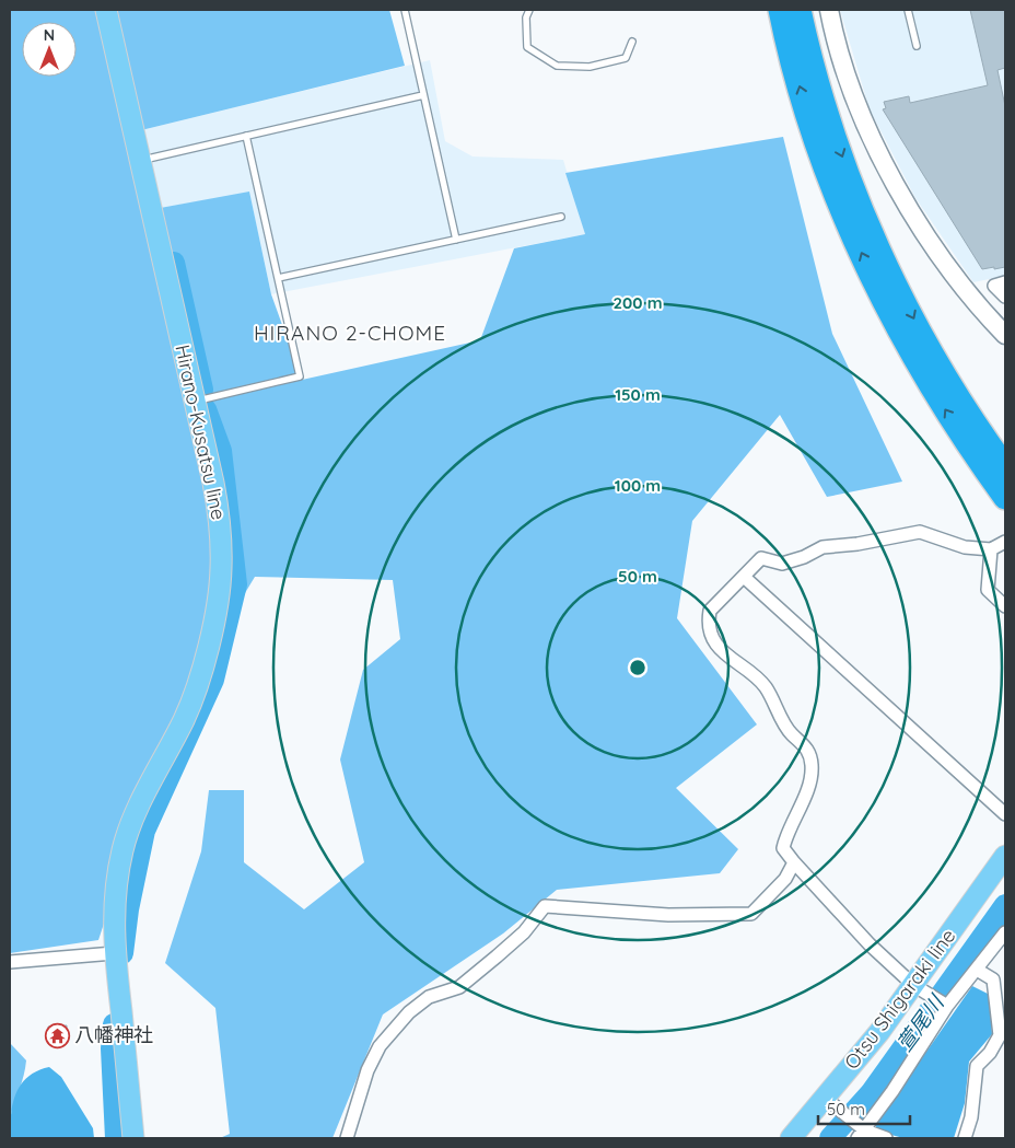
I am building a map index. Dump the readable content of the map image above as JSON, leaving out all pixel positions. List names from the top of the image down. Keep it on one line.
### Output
{"streets":{"main road":["Hirano-Kusatsu line","Otsu Shigaraki line"]},"districts":["HIRANO 2-CHOME"],"water":["萱尾川"],"places":{"temple":["八幡神社"]},"scale_bar":"50 m","north":"top","rings":["200 m","150 m","100 m","50 m"]}
